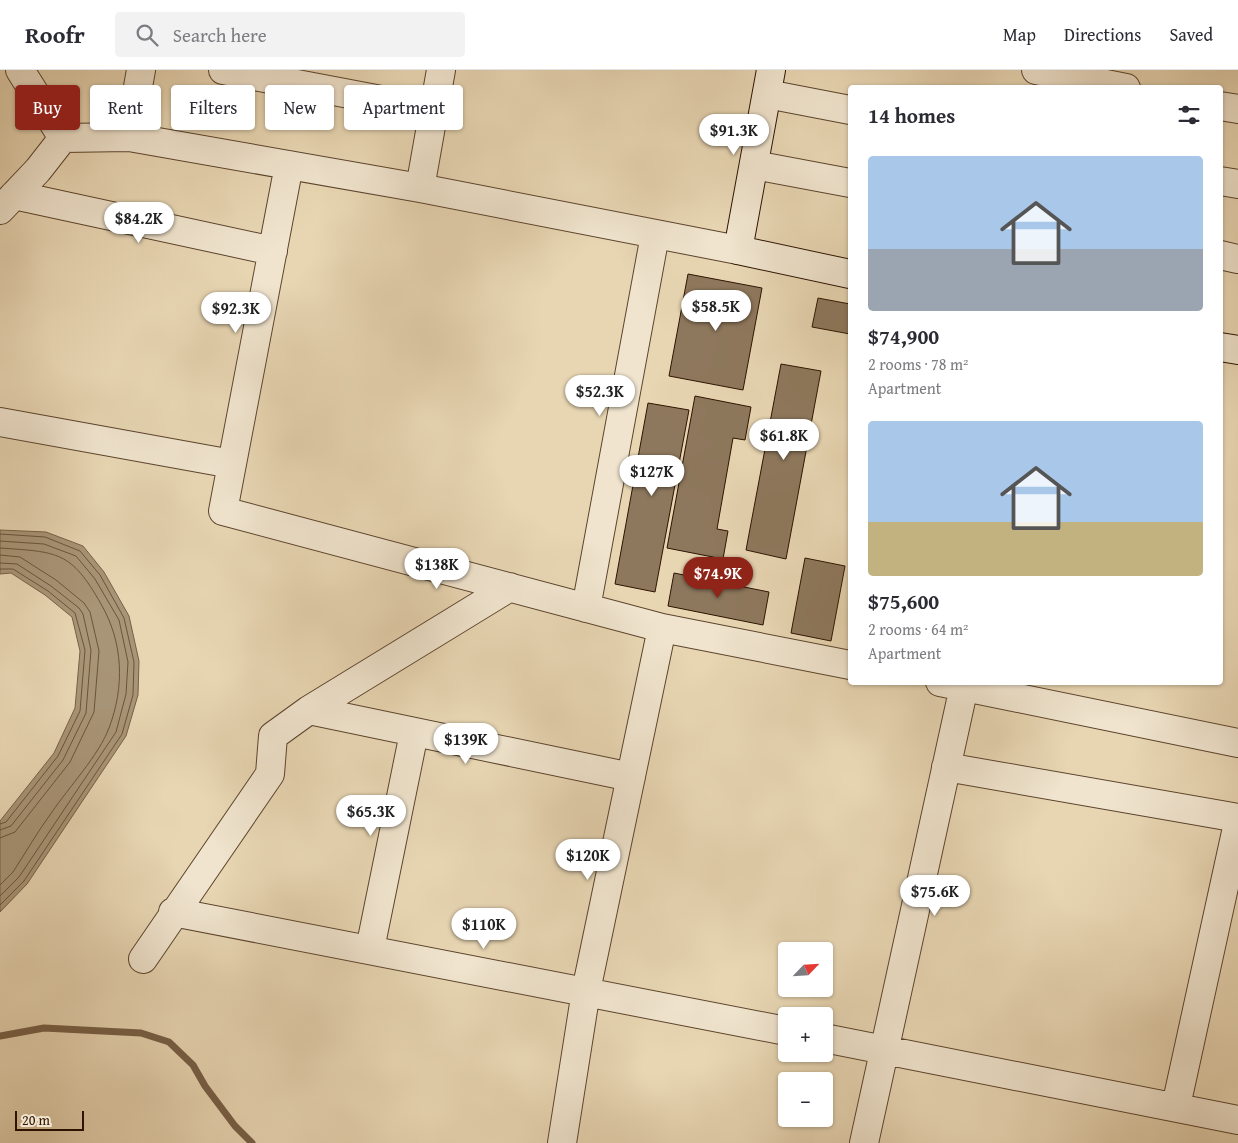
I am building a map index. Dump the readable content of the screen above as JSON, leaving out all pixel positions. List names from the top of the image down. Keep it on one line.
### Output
{"scale_bar":"20 m","north":"top right","page":{"header":"Roofr","search":"Search here","nav":["Map","Directions","Saved"],"chip":["Buy","Rent","Filters","New","Apartment"],"heading":"14 homes","price":["$91.3K","$84.2K","$58.5K","$92.3K","$52.3K","$61.8K","$127K","$138K","$74.9K","$139K","$65.3K","$120K","$75.6K","$110K"],"list":[{"name":"$74,900","note":"2 rooms · 78 m² · Apartment"},{"name":"$75,600","note":"2 rooms · 64 m² · Apartment"}],"map_buttons":["+","−"],"scale":"20 m"}}
